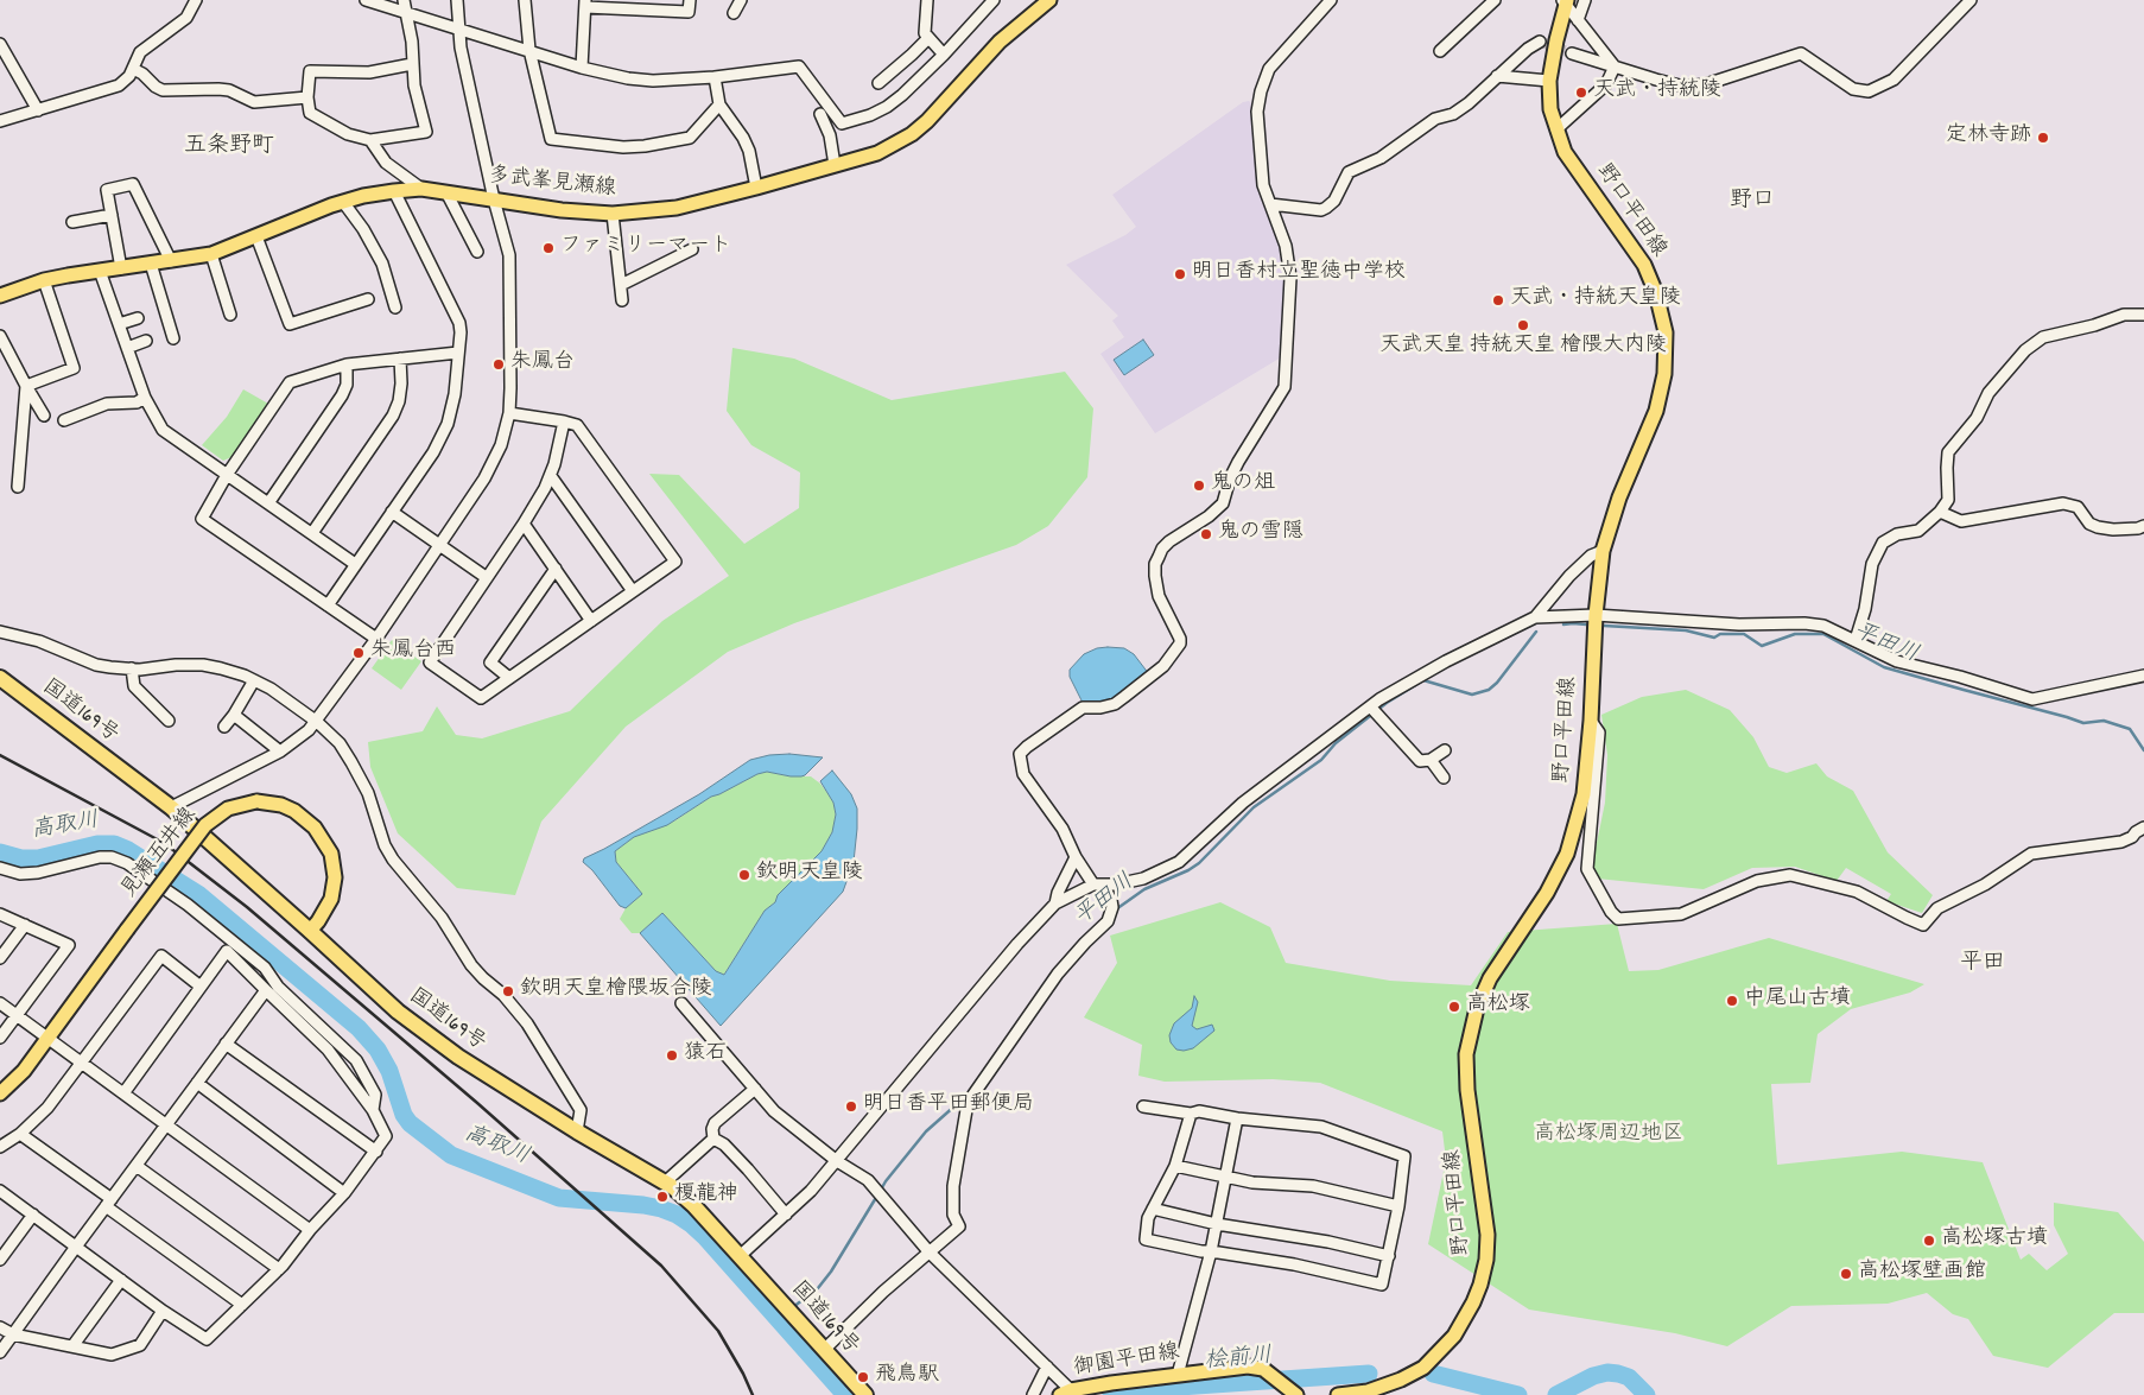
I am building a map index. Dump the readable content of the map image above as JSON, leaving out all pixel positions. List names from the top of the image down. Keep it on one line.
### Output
{"streets":{"highway":["国道169号"],"main road":["多武峯見瀬線","野口平田線","見瀬五井線","御園平田線"]},"crossings":[["国道169号","見瀬五井線"]],"districts":["五条野町","野口","平田"],"water":["平田川","高取川","桧前川"],"parks":["高松塚周辺地区"],"places":["天武・持統陵","定林寺跡","ファミリーマート","明日香村立聖徳中学校","天武・持統天皇陵","天武天皇 持統天皇 檜隈大内陵","朱鳳台","鬼の俎","鬼の雪隠","朱鳳台西","欽明天皇陵","欽明天皇檜隈坂合陵","中尾山古墳","高松塚","猿石","明日香平田郵便局","榎龍神","高松塚古墳","高松塚壁画館","飛鳥駅"]}
